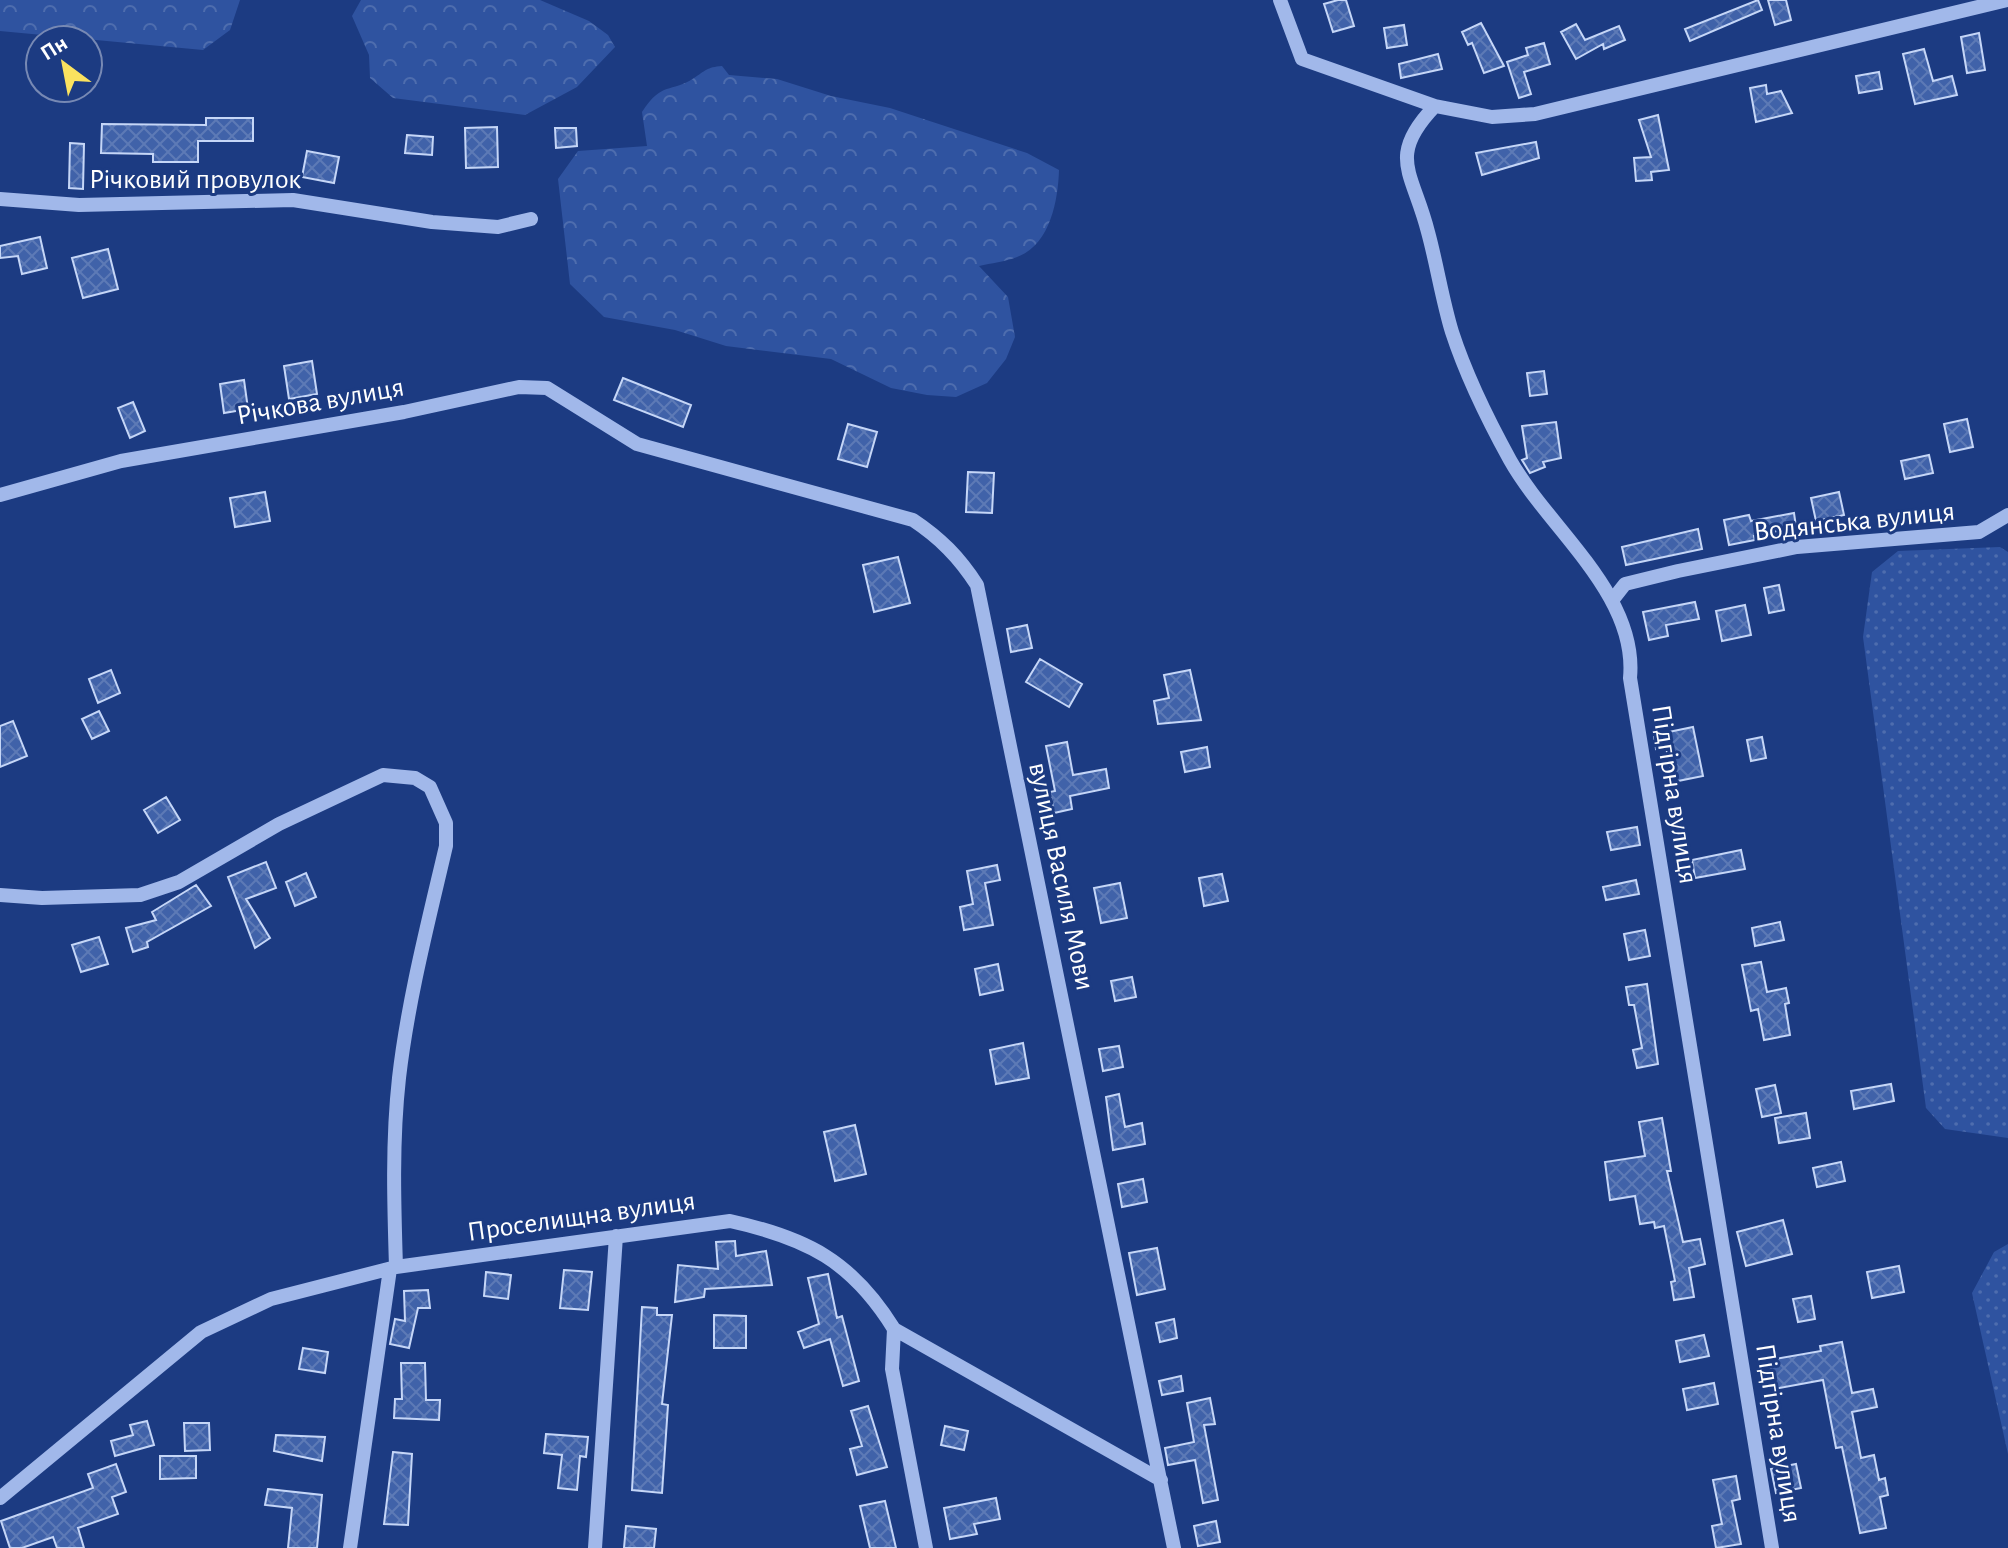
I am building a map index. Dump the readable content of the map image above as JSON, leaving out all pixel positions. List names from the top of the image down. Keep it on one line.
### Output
{"streets":{"street":["Річковий провулок","Річкова вулиця","Водянська вулиця","Підгірна вулиця","вулиця Василя Мови","Проселищна вулиця"]},"crossings":[["Річкова вулиця","вулиця Василя Мови"],["Водянська вулиця","Підгірна вулиця"],["вулиця Василя Мови","Проселищна вулиця"]],"north":"top left"}
